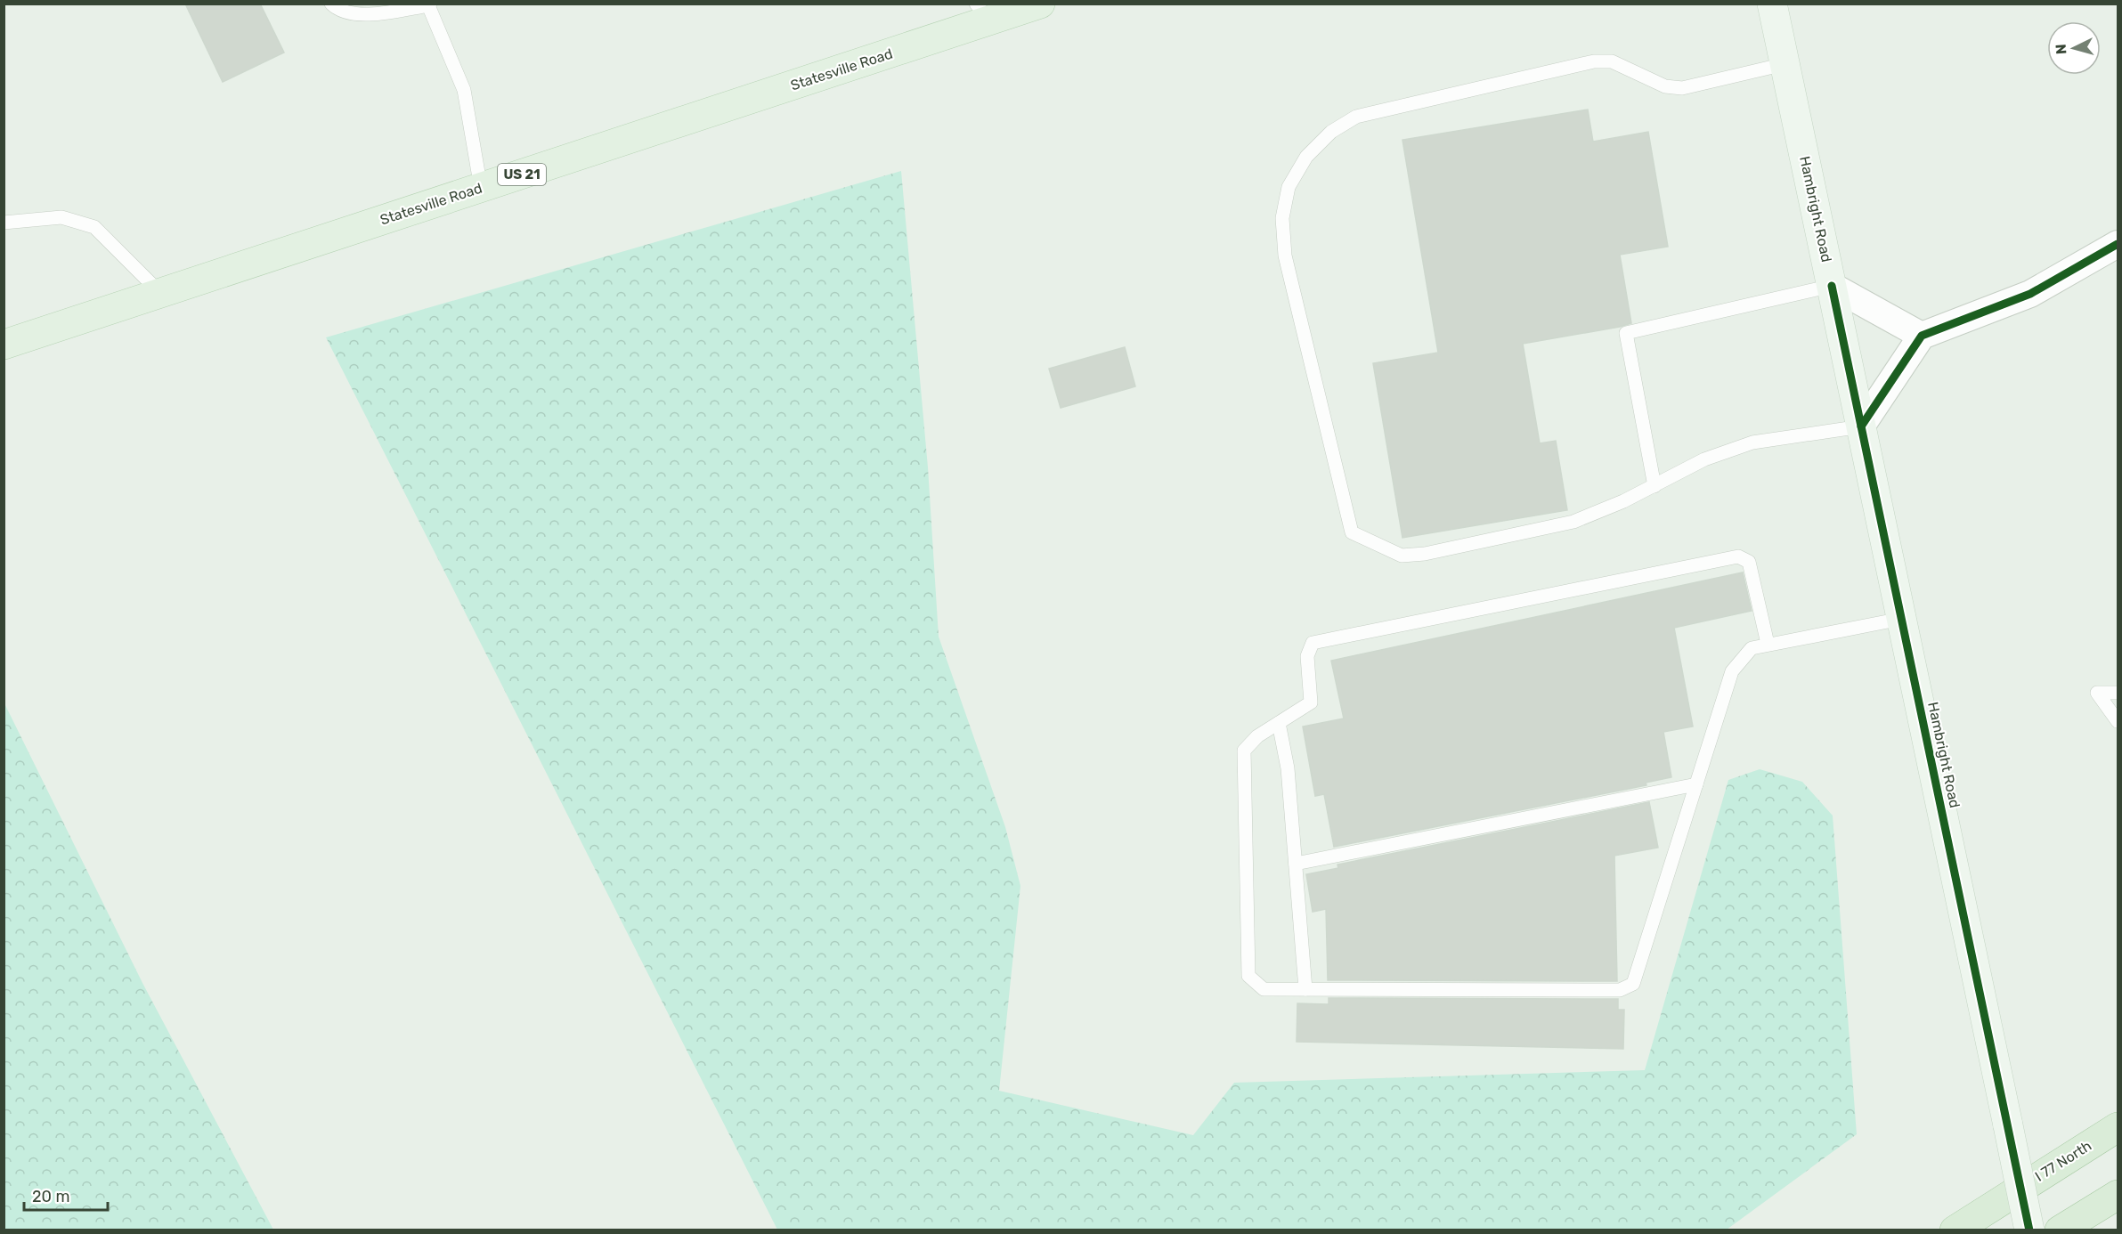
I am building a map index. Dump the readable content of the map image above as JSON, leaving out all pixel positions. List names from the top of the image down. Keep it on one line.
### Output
{"streets":{"highway":["I 77 North"],"main road":["Statesville Road","US 21","Hambright Road"]},"scale_bar":"20 m","north":"left"}
